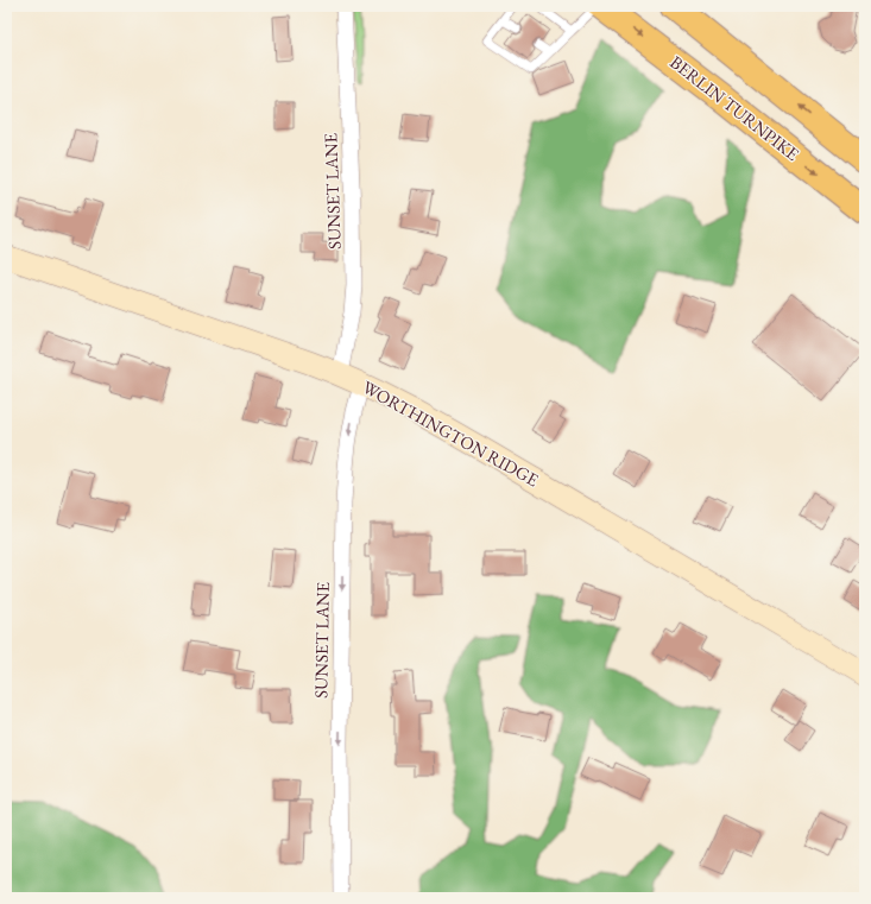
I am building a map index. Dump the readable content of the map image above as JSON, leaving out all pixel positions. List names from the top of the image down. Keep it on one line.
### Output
{"streets":{"highway":["BERLIN TURNPIKE"],"street":["SUNSET LANE","WORTHINGTON RIDGE"]},"crossings":[["SUNSET LANE","WORTHINGTON RIDGE"]],"one_way":["SUNSET LANE"]}
